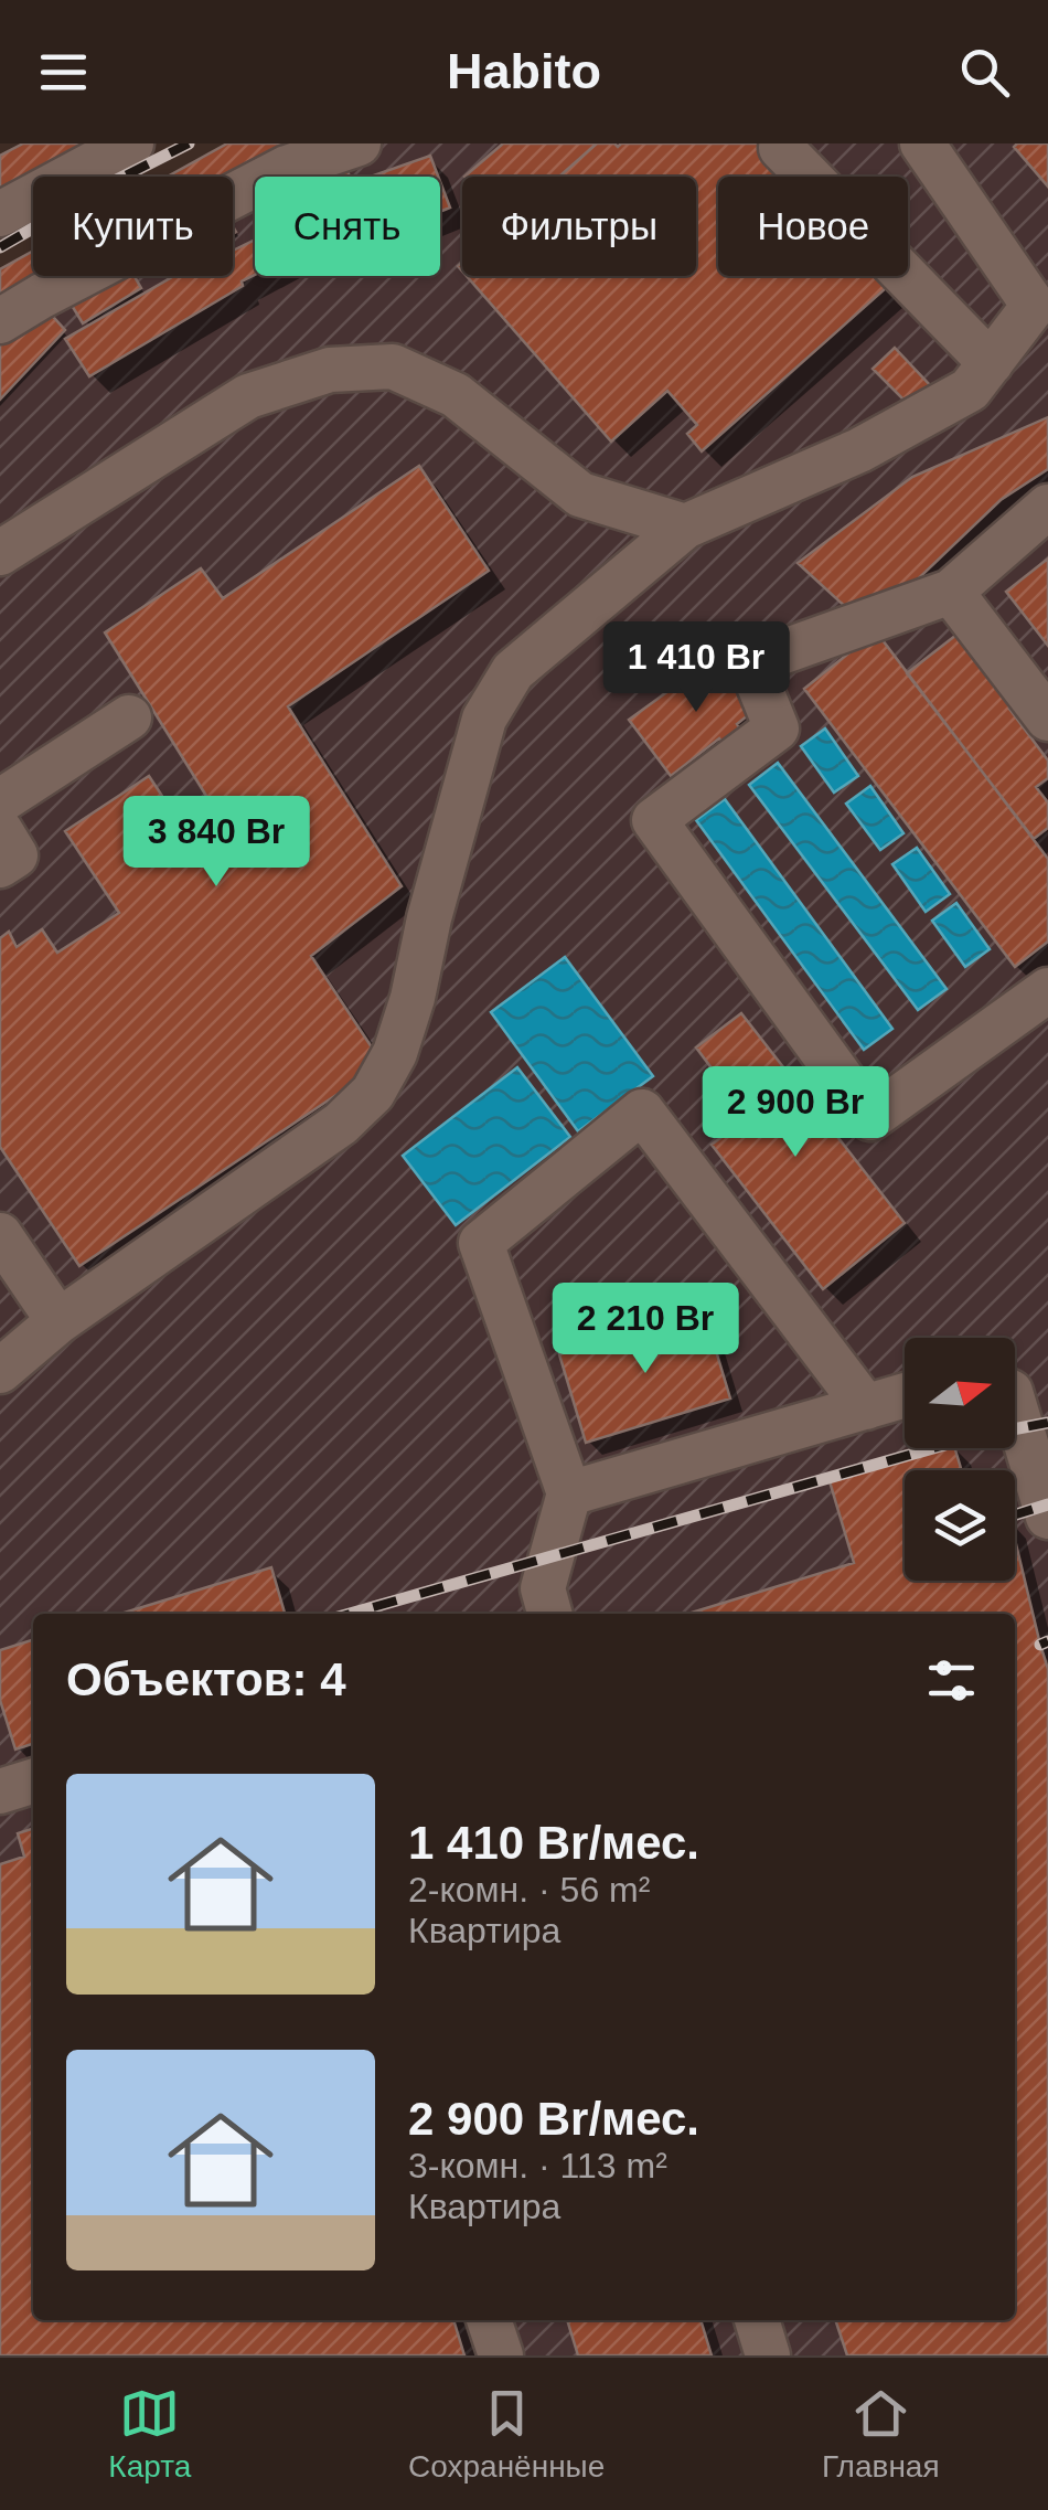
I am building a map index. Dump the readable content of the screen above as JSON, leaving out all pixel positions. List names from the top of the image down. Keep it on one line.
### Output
{"north":"right","page":{"header":"Habito","chip":["Купить","Снять","Фильтры","Новое"],"price":["1 410 Br","3 840 Br","2 900 Br","2 210 Br"],"heading":"Объектов: 4","list":[{"name":"1 410 Br/мес.","note":"2-комн. · 56 m² · Квартира"},{"name":"2 900 Br/мес.","note":"3-комн. · 113 m² · Квартира"}],"tabs":["Карта","Сохранённые","Главная"]}}
